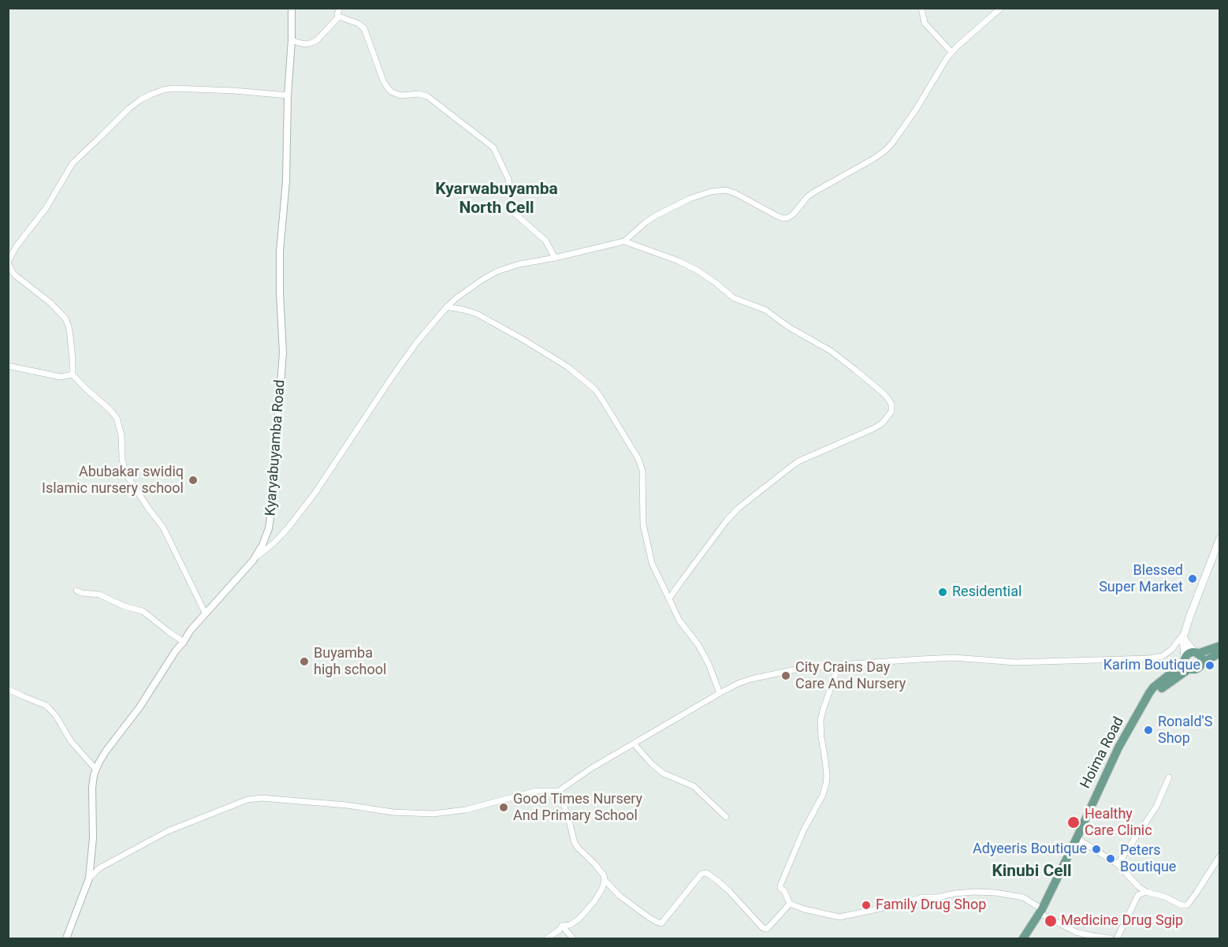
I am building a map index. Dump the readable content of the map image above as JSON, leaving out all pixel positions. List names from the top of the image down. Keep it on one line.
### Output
{"streets":{"main road":["Hoima Road"],"street":["Kyaryabuyamba Road"]},"districts":["Kyarwabuyamba North Cell","Kinubi Cell"],"places":["Abubakar swidiq Islamic nursery school","Blessed Super Market","Residential","Buyamba high school","Karim Boutique","City Crains Day Care And Nursery","Ronald'S Shop","Good Times Nursery And Primary School","Healthy Care Clinic","Adyeeris Boutique","Peters Boutique","Family Drug Shop","Medicine Drug Sgip"]}
